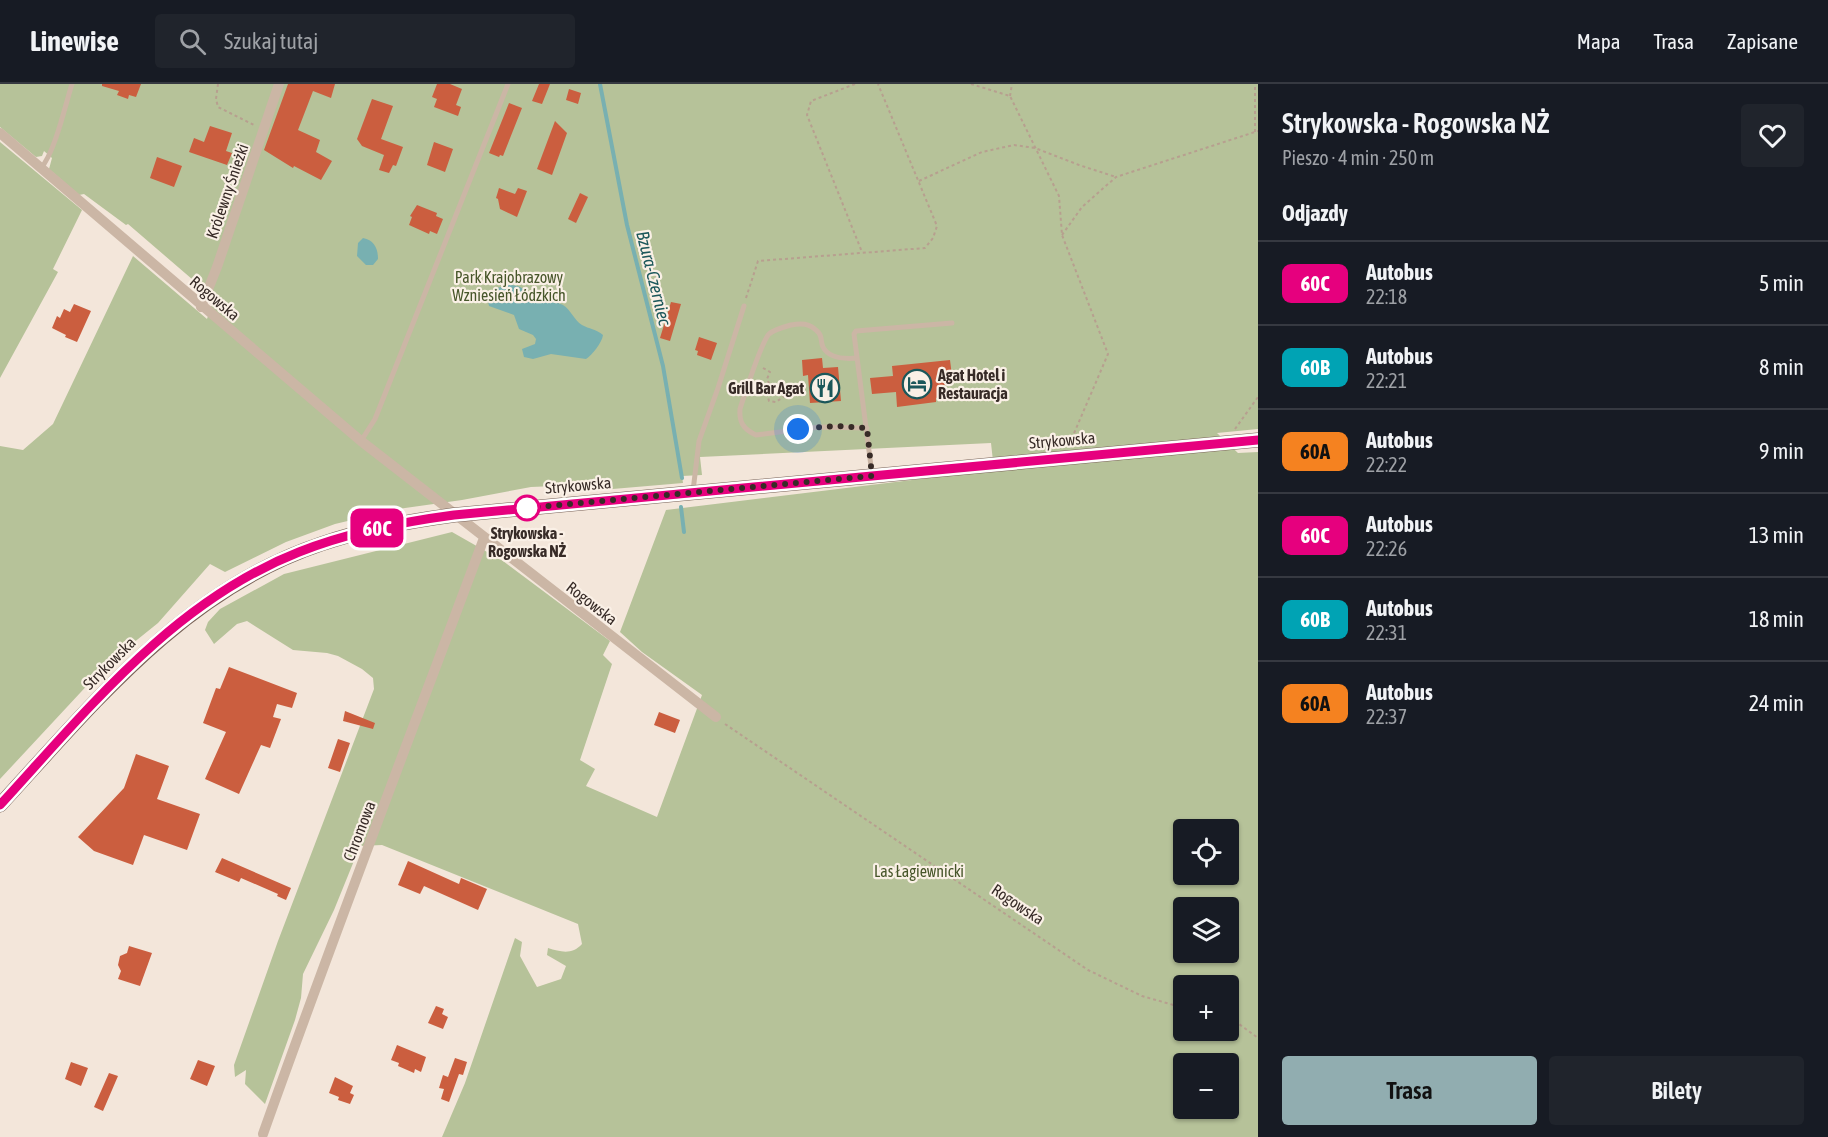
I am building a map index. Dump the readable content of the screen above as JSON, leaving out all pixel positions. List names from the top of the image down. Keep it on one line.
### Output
{"streets":{"main road":["Strykowska"],"street":["Królewny Śnieżki","Rogowska","Chromowa"]},"crossings":[["Królewny Śnieżki","Rogowska"],["Rogowska","Strykowska"],["Rogowska","Chromowa"]],"water":["Bzura-Czerniec"],"parks":["Park Krajobrazowy Wzniesień Łódzkich","Las Łagiewnicki"],"places":{"hotel":["Agat Hotel i Restauracja"],"restaurant":["Grill Bar Agat"],"other":["Strykowska - Rogowska NŻ"]},"lines":["bus line 60C"],"page":{"header":"Linewise","search":"Szukaj tutaj","nav":["Mapa","Trasa","Zapisane"],"on_map":"60C","heading":[["Strykowska - Rogowska NŻ","Pieszo · 4 min · 250 m"],"Odjazdy"],"list":[{"mark":"60C","name":"Autobus","note":"22:18","value":"5 min"},{"mark":"60B","name":"Autobus","note":"22:21","value":"8 min"},{"mark":"60A","name":"Autobus","note":"22:22","value":"9 min"},{"mark":"60C","name":"Autobus","note":"22:26","value":"13 min"},{"mark":"60B","name":"Autobus","note":"22:31","value":"18 min"},{"mark":"60A","name":"Autobus","note":"22:37","value":"24 min"}],"map_buttons":["+","−"],"buttons":["Trasa","Bilety"]}}
